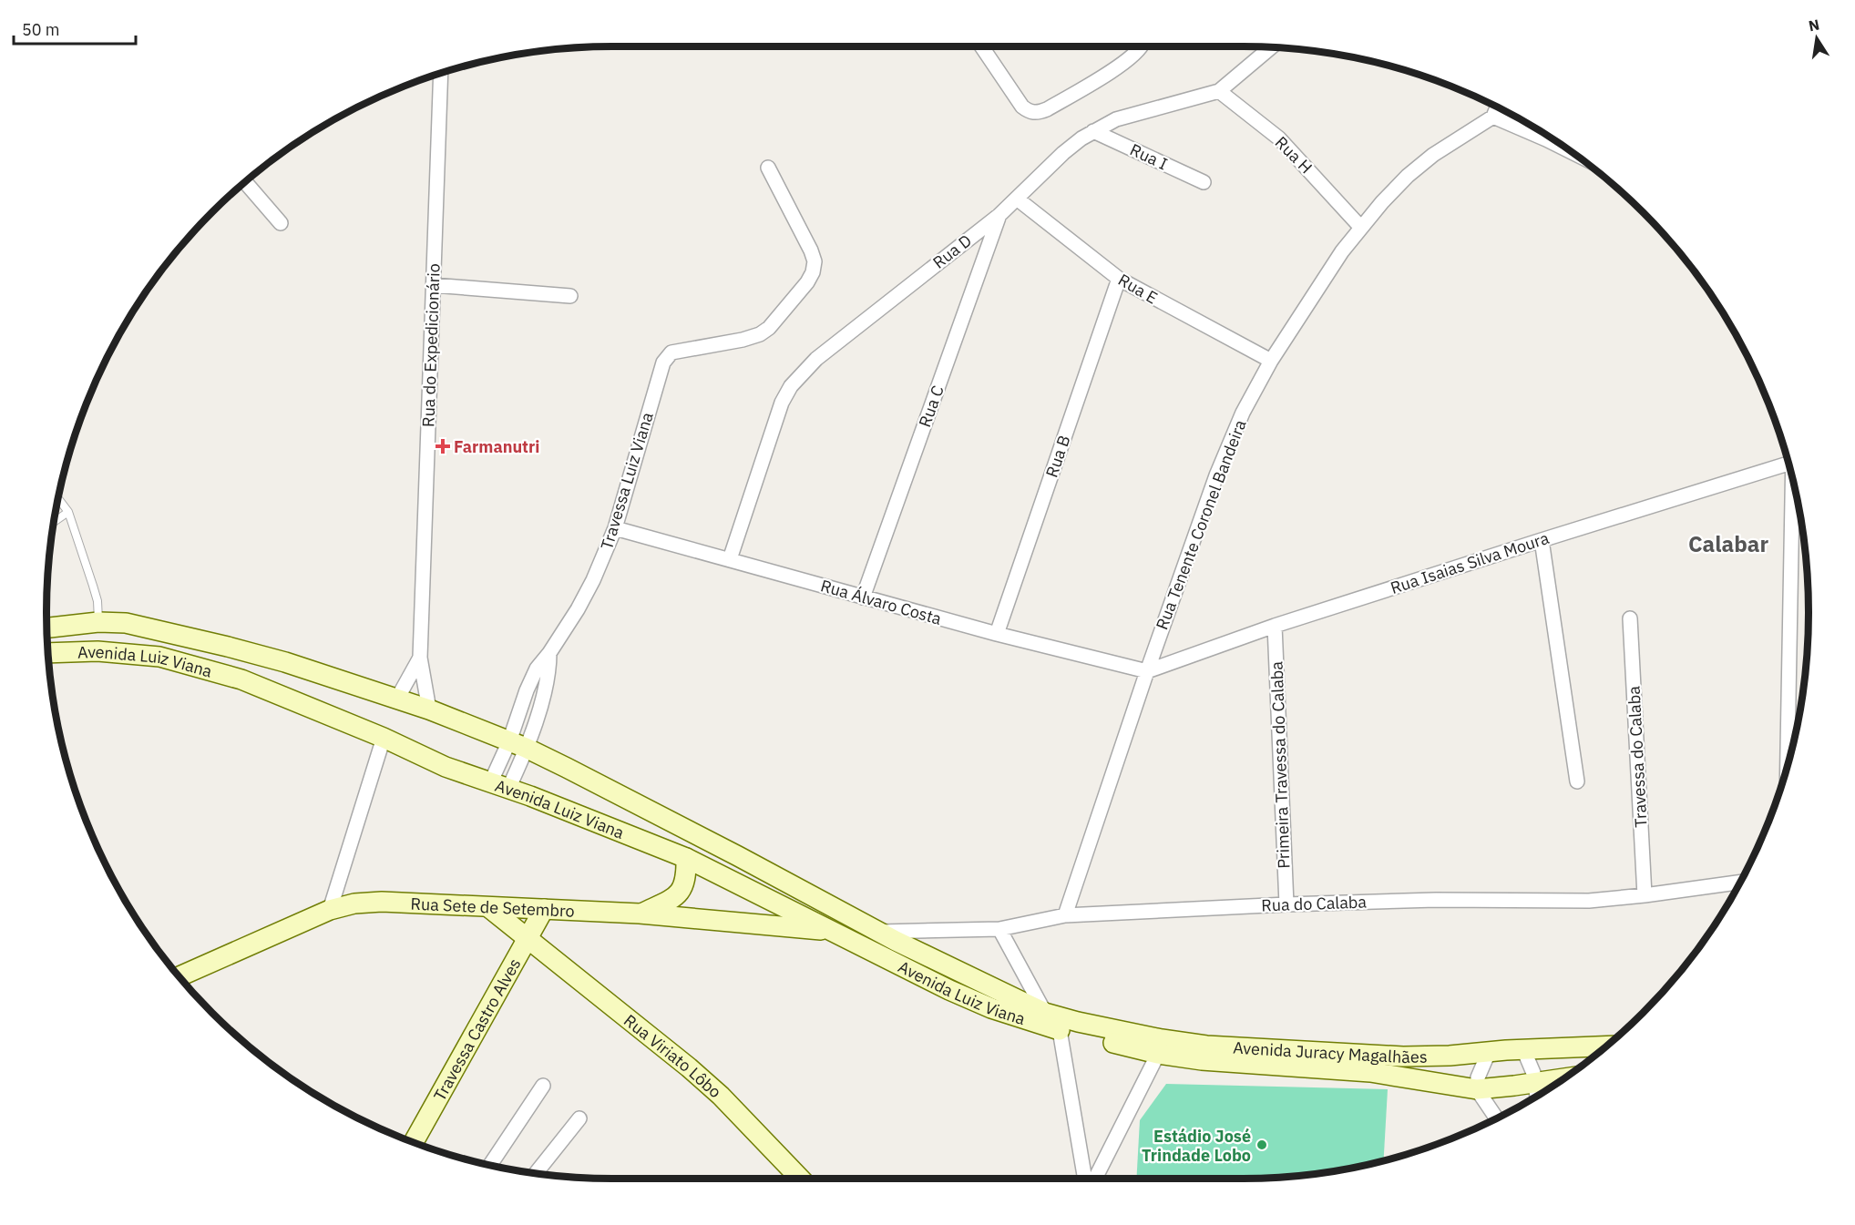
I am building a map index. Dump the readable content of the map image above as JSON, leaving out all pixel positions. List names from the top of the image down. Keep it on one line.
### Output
{"streets":{"main road":["Avenida Luiz Viana","Rua Sete de Setembro","Travessa Castro Alves","Avenida Juracy Magalhães","Rua Viriato Lôbo"],"street":["Rua H","Rua I","Rua D","Rua E","Rua do Expedicionário","Rua C","Rua B","Travessa Luiz Viana","Rua Tenente Coronel Bandeira","Rua Isaias Silva Moura","Rua Álvaro Costa","Travessa do Calaba","Primeira Travessa do Calaba","Rua do Calaba"]},"crossings":[["Rua H","Rua D"],["Rua H","Rua Tenente Coronel Bandeira"],["Rua I","Rua D"],["Rua D","Rua E"],["Rua D","Rua C"],["Rua D","Rua Álvaro Costa"],["Rua E","Rua B"],["Rua E","Rua Tenente Coronel Bandeira"],["Rua do Expedicionário","Avenida Luiz Viana"],["Rua C","Rua Álvaro Costa"],["Rua B","Rua Álvaro Costa"],["Travessa Luiz Viana","Rua Álvaro Costa"],["Travessa Luiz Viana","Avenida Luiz Viana"],["Rua Tenente Coronel Bandeira","Rua Isaias Silva Moura"],["Rua Tenente Coronel Bandeira","Rua Álvaro Costa"],["Rua Tenente Coronel Bandeira","Rua do Calaba"],["Rua Isaias Silva Moura","Rua Álvaro Costa"],["Rua Isaias Silva Moura","Primeira Travessa do Calaba"],["Avenida Luiz Viana","Rua do Calaba"],["Avenida Luiz Viana","Rua Sete de Setembro"],["Avenida Luiz Viana","Avenida Juracy Magalhães"],["Travessa do Calaba","Rua do Calaba"],["Primeira Travessa do Calaba","Rua do Calaba"],["Rua Sete de Setembro","Travessa Castro Alves"],["Rua Sete de Setembro","Rua Viriato Lôbo"],["Travessa Castro Alves","Rua Viriato Lôbo"]],"districts":["Calabar"],"places":{"health":["Farmanutri"],"other":["Estádio José Trindade Lobo"]},"scale_bar":"50 m","north":"top"}
